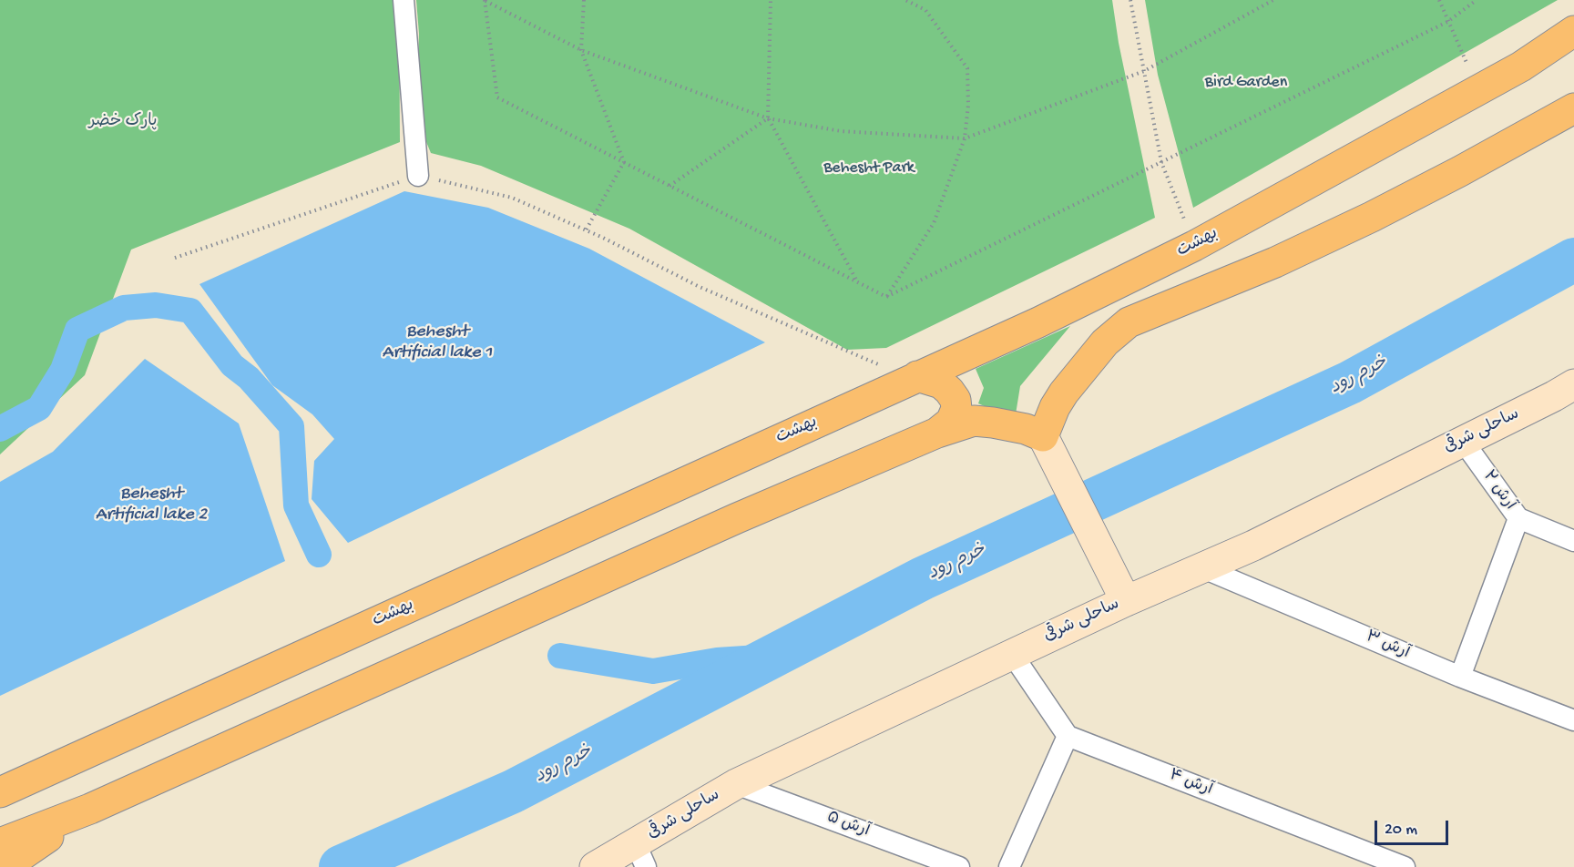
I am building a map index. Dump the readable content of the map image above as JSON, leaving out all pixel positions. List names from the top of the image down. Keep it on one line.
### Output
{"streets":{"main road":["بهشت","ساحلی شرقی"],"street":["آرش ۲","آرش ۳","آرش ۴","آرش ۵"]},"crossings":[["ساحلی شرقی","آرش ۲"],["ساحلی شرقی","آرش ۳"],["ساحلی شرقی","آرش ۵"]],"water":["Behesht Artificial lake 1","خرم رود","Behesht Artificial lake 2"],"parks":["Bird Garden","پارک خضر","Behesht Park"],"scale_bar":"20 m"}
